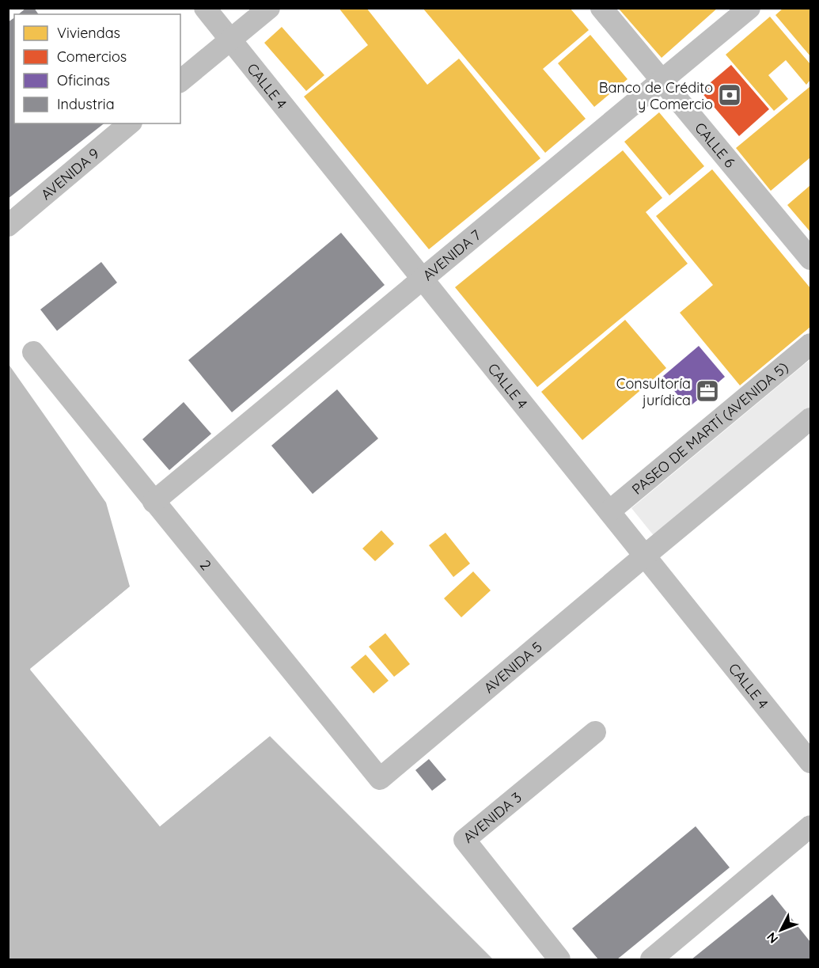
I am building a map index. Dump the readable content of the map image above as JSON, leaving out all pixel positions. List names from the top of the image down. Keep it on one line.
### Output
{"streets":{"street":["CALLE 4","CALLE 6","AVENIDA 9","AVENIDA 7","PASEO DE MARTÍ (AVENIDA 5)","2","AVENIDA 5","AVENIDA 3"]},"crossings":[["CALLE 4","AVENIDA 7"],["CALLE 4","PASEO DE MARTÍ (AVENIDA 5)"],["CALLE 4","AVENIDA 5"],["CALLE 6","AVENIDA 7"],["AVENIDA 7","2"],["2","AVENIDA 5"]],"places":{"bank":["Banco de Crédito y Comercio"],"office":["Consultoría jurídica"]},"legend":["Viviendas","Comercios","Oficinas","Industria"],"north":"bottom left"}
